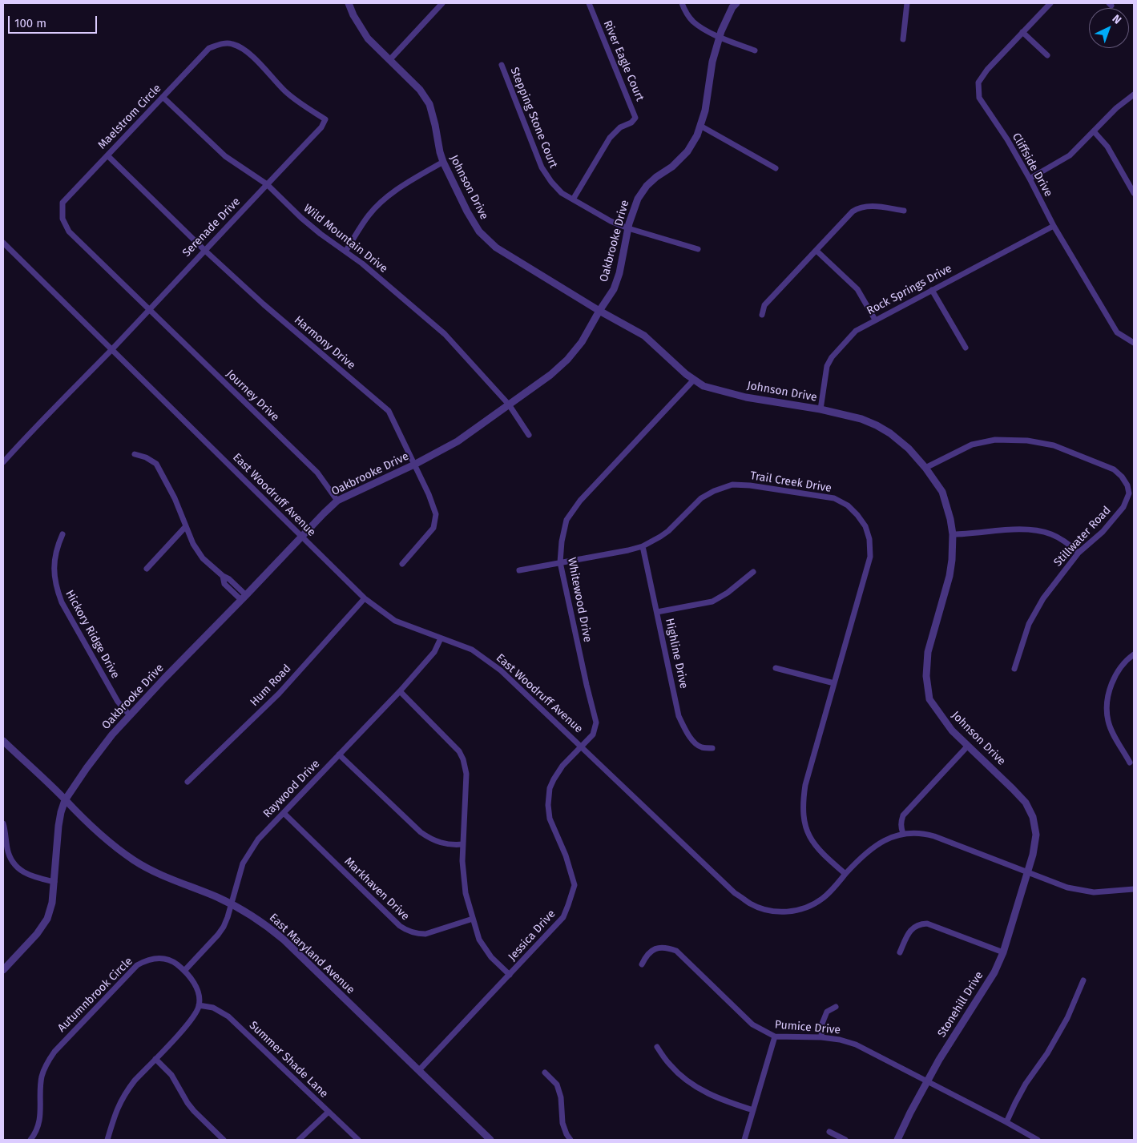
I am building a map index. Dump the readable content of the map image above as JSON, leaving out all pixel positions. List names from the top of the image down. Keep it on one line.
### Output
{"streets":{"street":["River Eagle Court","Maelstrom Circle","Stepping Stone Court","Cliffside Drive","Johnson Drive","Serenade Drive","Wild Mountain Drive","Oakbrooke Drive","Rock Springs Drive","Harmony Drive","Journey Drive","Trail Creek Drive","East Woodruff Avenue","Stillwater Road","Whitewood Drive","Hickory Ridge Drive","Highline Drive","Hum Road","Raywood Drive","Markhaven Drive","Jessica Drive","East Maryland Avenue","Autumnbrook Circle","Stonehill Drive","Pumice Drive","Summer Shade Lane"]},"crossings":[["River Eagle Court","Stepping Stone Court"],["Maelstrom Circle","Serenade Drive"],["Maelstrom Circle","Wild Mountain Drive"],["Maelstrom Circle","Harmony Drive"],["Maelstrom Circle","Journey Drive"],["Stepping Stone Court","Oakbrooke Drive"],["Cliffside Drive","Rock Springs Drive"],["Johnson Drive","Oakbrooke Drive"],["Johnson Drive","Rock Springs Drive"],["Johnson Drive","East Woodruff Avenue"],["Johnson Drive","Stillwater Road"],["Johnson Drive","Whitewood Drive"],["Johnson Drive","Stonehill Drive"],["Serenade Drive","Wild Mountain Drive"],["Serenade Drive","Harmony Drive"],["Serenade Drive","Journey Drive"],["Serenade Drive","East Woodruff Avenue"],["Wild Mountain Drive","Oakbrooke Drive"],["Oakbrooke Drive","Harmony Drive"],["Oakbrooke Drive","Journey Drive"],["Oakbrooke Drive","East Woodruff Avenue"],["Oakbrooke Drive","Hickory Ridge Drive"],["Oakbrooke Drive","East Maryland Avenue"],["Trail Creek Drive","East Woodruff Avenue"],["Trail Creek Drive","Whitewood Drive"],["Trail Creek Drive","Highline Drive"],["East Woodruff Avenue","Whitewood Drive"],["East Woodruff Avenue","Hum Road"],["East Woodruff Avenue","Raywood Drive"],["East Woodruff Avenue","Jessica Drive"],["East Woodruff Avenue","Stonehill Drive"],["Whitewood Drive","Jessica Drive"],["Raywood Drive","Markhaven Drive"],["Raywood Drive","Jessica Drive"],["Raywood Drive","East Maryland Avenue"],["Raywood Drive","Autumnbrook Circle"],["Markhaven Drive","Jessica Drive"],["Autumnbrook Circle","Summer Shade Lane"],["Stonehill Drive","Pumice Drive"]],"scale_bar":"100 m","north":"top right"}
